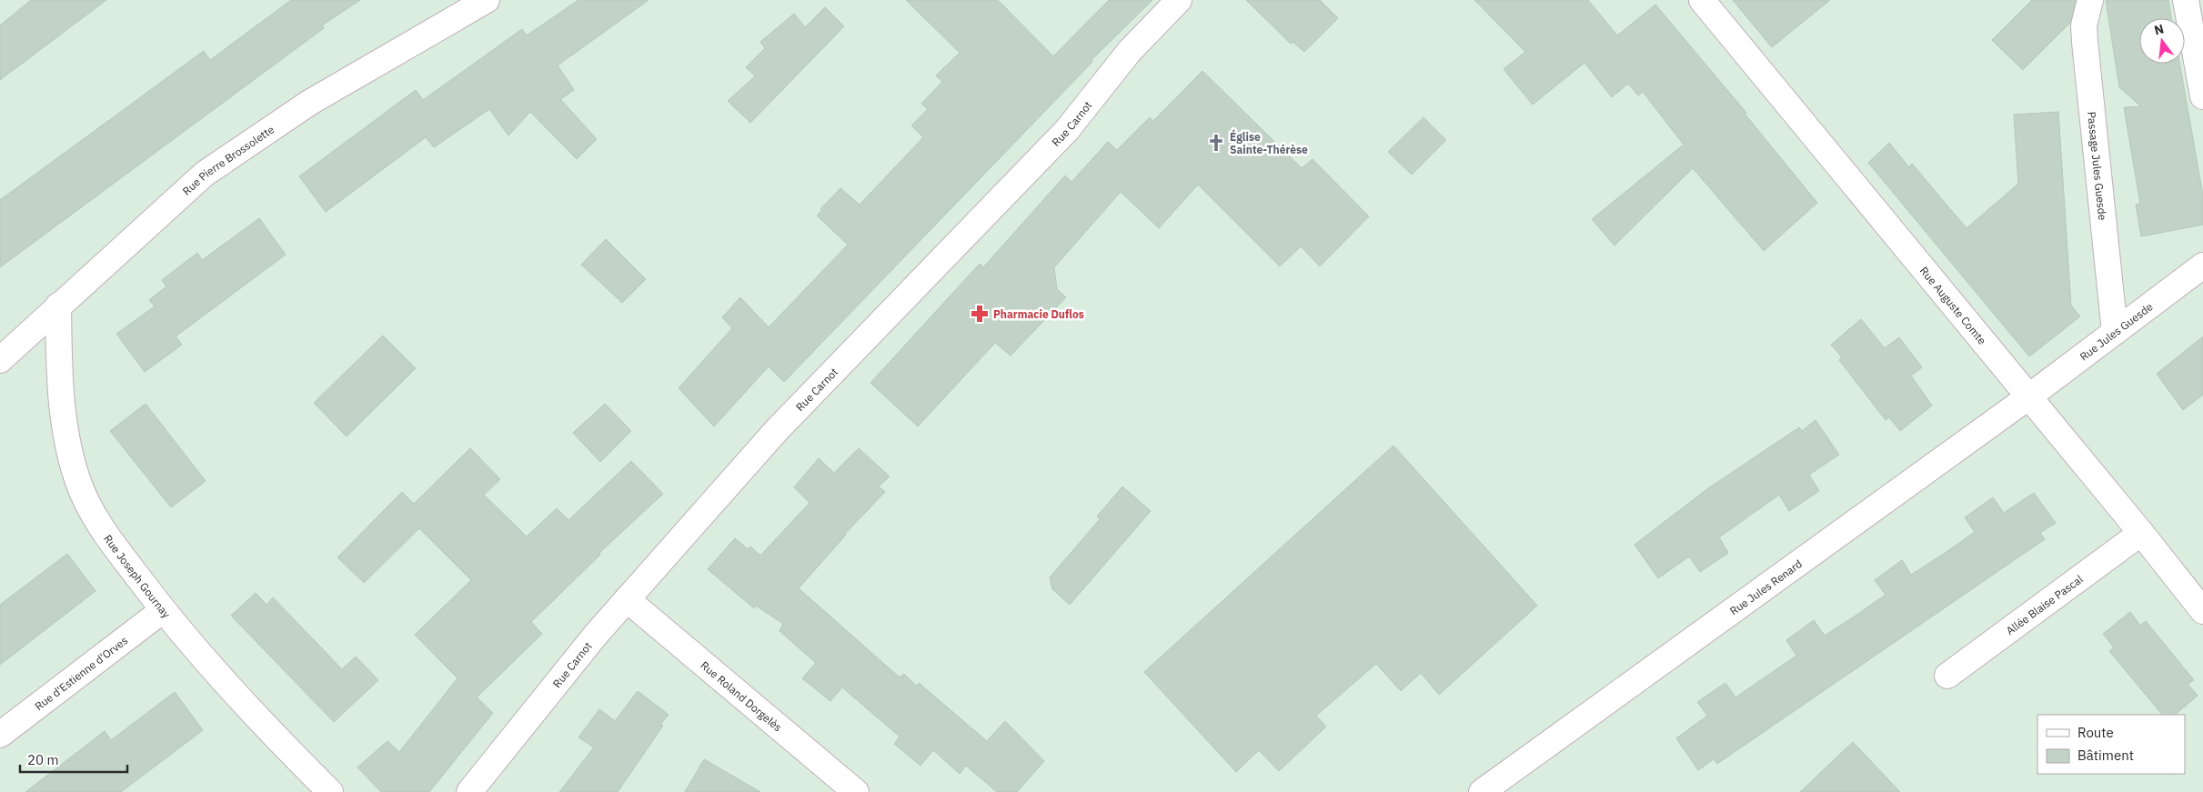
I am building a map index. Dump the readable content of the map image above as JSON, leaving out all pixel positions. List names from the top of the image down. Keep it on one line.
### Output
{"streets":{"street":["Rue Carnot","Rue Pierre Brossolette","Passage Jules Guesde","Rue Auguste Comte","Rue Jules Guesde","Rue Joseph Gournay","Rue Jules Renard","Allée Blaise Pascal","Rue d'Estienne d'Orves","Rue Roland Dorgelès"]},"crossings":[["Rue Carnot","Rue Roland Dorgelès"],["Rue Pierre Brossolette","Rue Joseph Gournay"],["Passage Jules Guesde","Rue Jules Guesde"],["Rue Auguste Comte","Rue Jules Guesde"],["Rue Auguste Comte","Rue Jules Renard"],["Rue Auguste Comte","Allée Blaise Pascal"],["Rue Jules Guesde","Rue Jules Renard"],["Rue Joseph Gournay","Rue d'Estienne d'Orves"]],"places":{"church":["Église Sainte-Thérèse"],"pharmacy":["Pharmacie Duflos"]},"legend":["Route","Bâtiment"],"scale_bar":"20 m","north":"top"}
